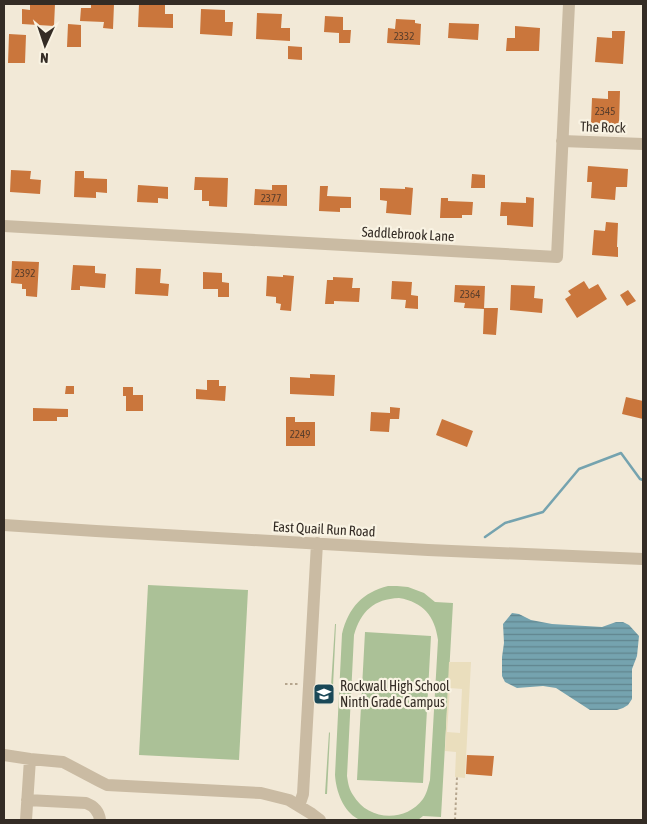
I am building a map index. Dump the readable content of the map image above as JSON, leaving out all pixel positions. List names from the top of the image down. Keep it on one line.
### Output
{"streets":{"street":["The Rock","Saddlebrook Lane","East Quail Run Road"]},"crossings":[["The Rock","Saddlebrook Lane"]],"places":{"school or university":["Rockwall High School Ninth Grade Campus"]},"house_numbers":["2332","2345","2377","2392","2364","2249"],"north":"bottom"}
